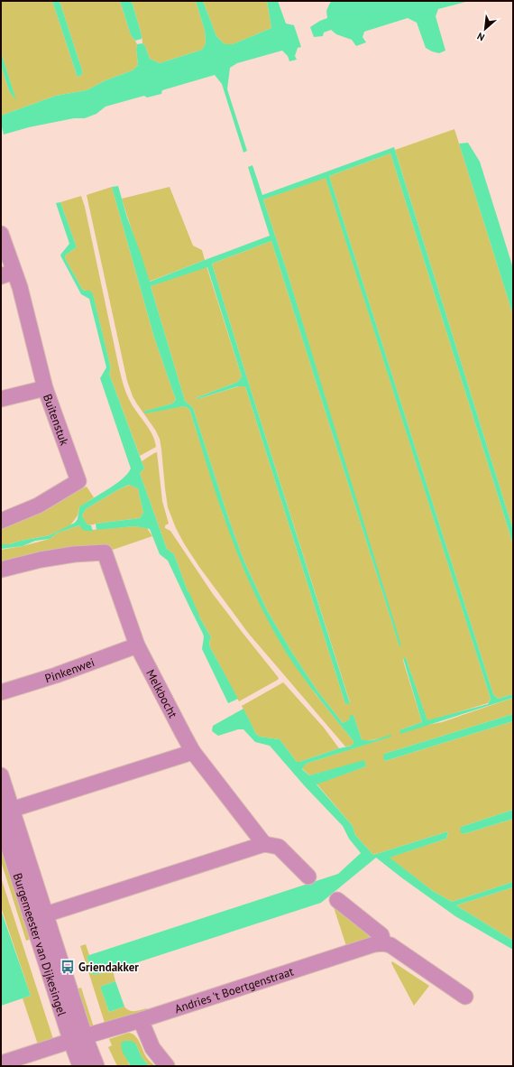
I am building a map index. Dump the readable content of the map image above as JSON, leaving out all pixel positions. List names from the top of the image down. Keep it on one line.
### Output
{"streets":{"street":["Buitenstuk","Pinkenwei","Melkbocht","Burgemeester van Dijkesingel","Andries 't Boertgenstraat"]},"crossings":[["Pinkenwei","Melkbocht"],["Burgemeester van Dijkesingel","Andries 't Boertgenstraat"]],"places":{"bus stop":["Griendakker"]},"north":"bottom left"}
